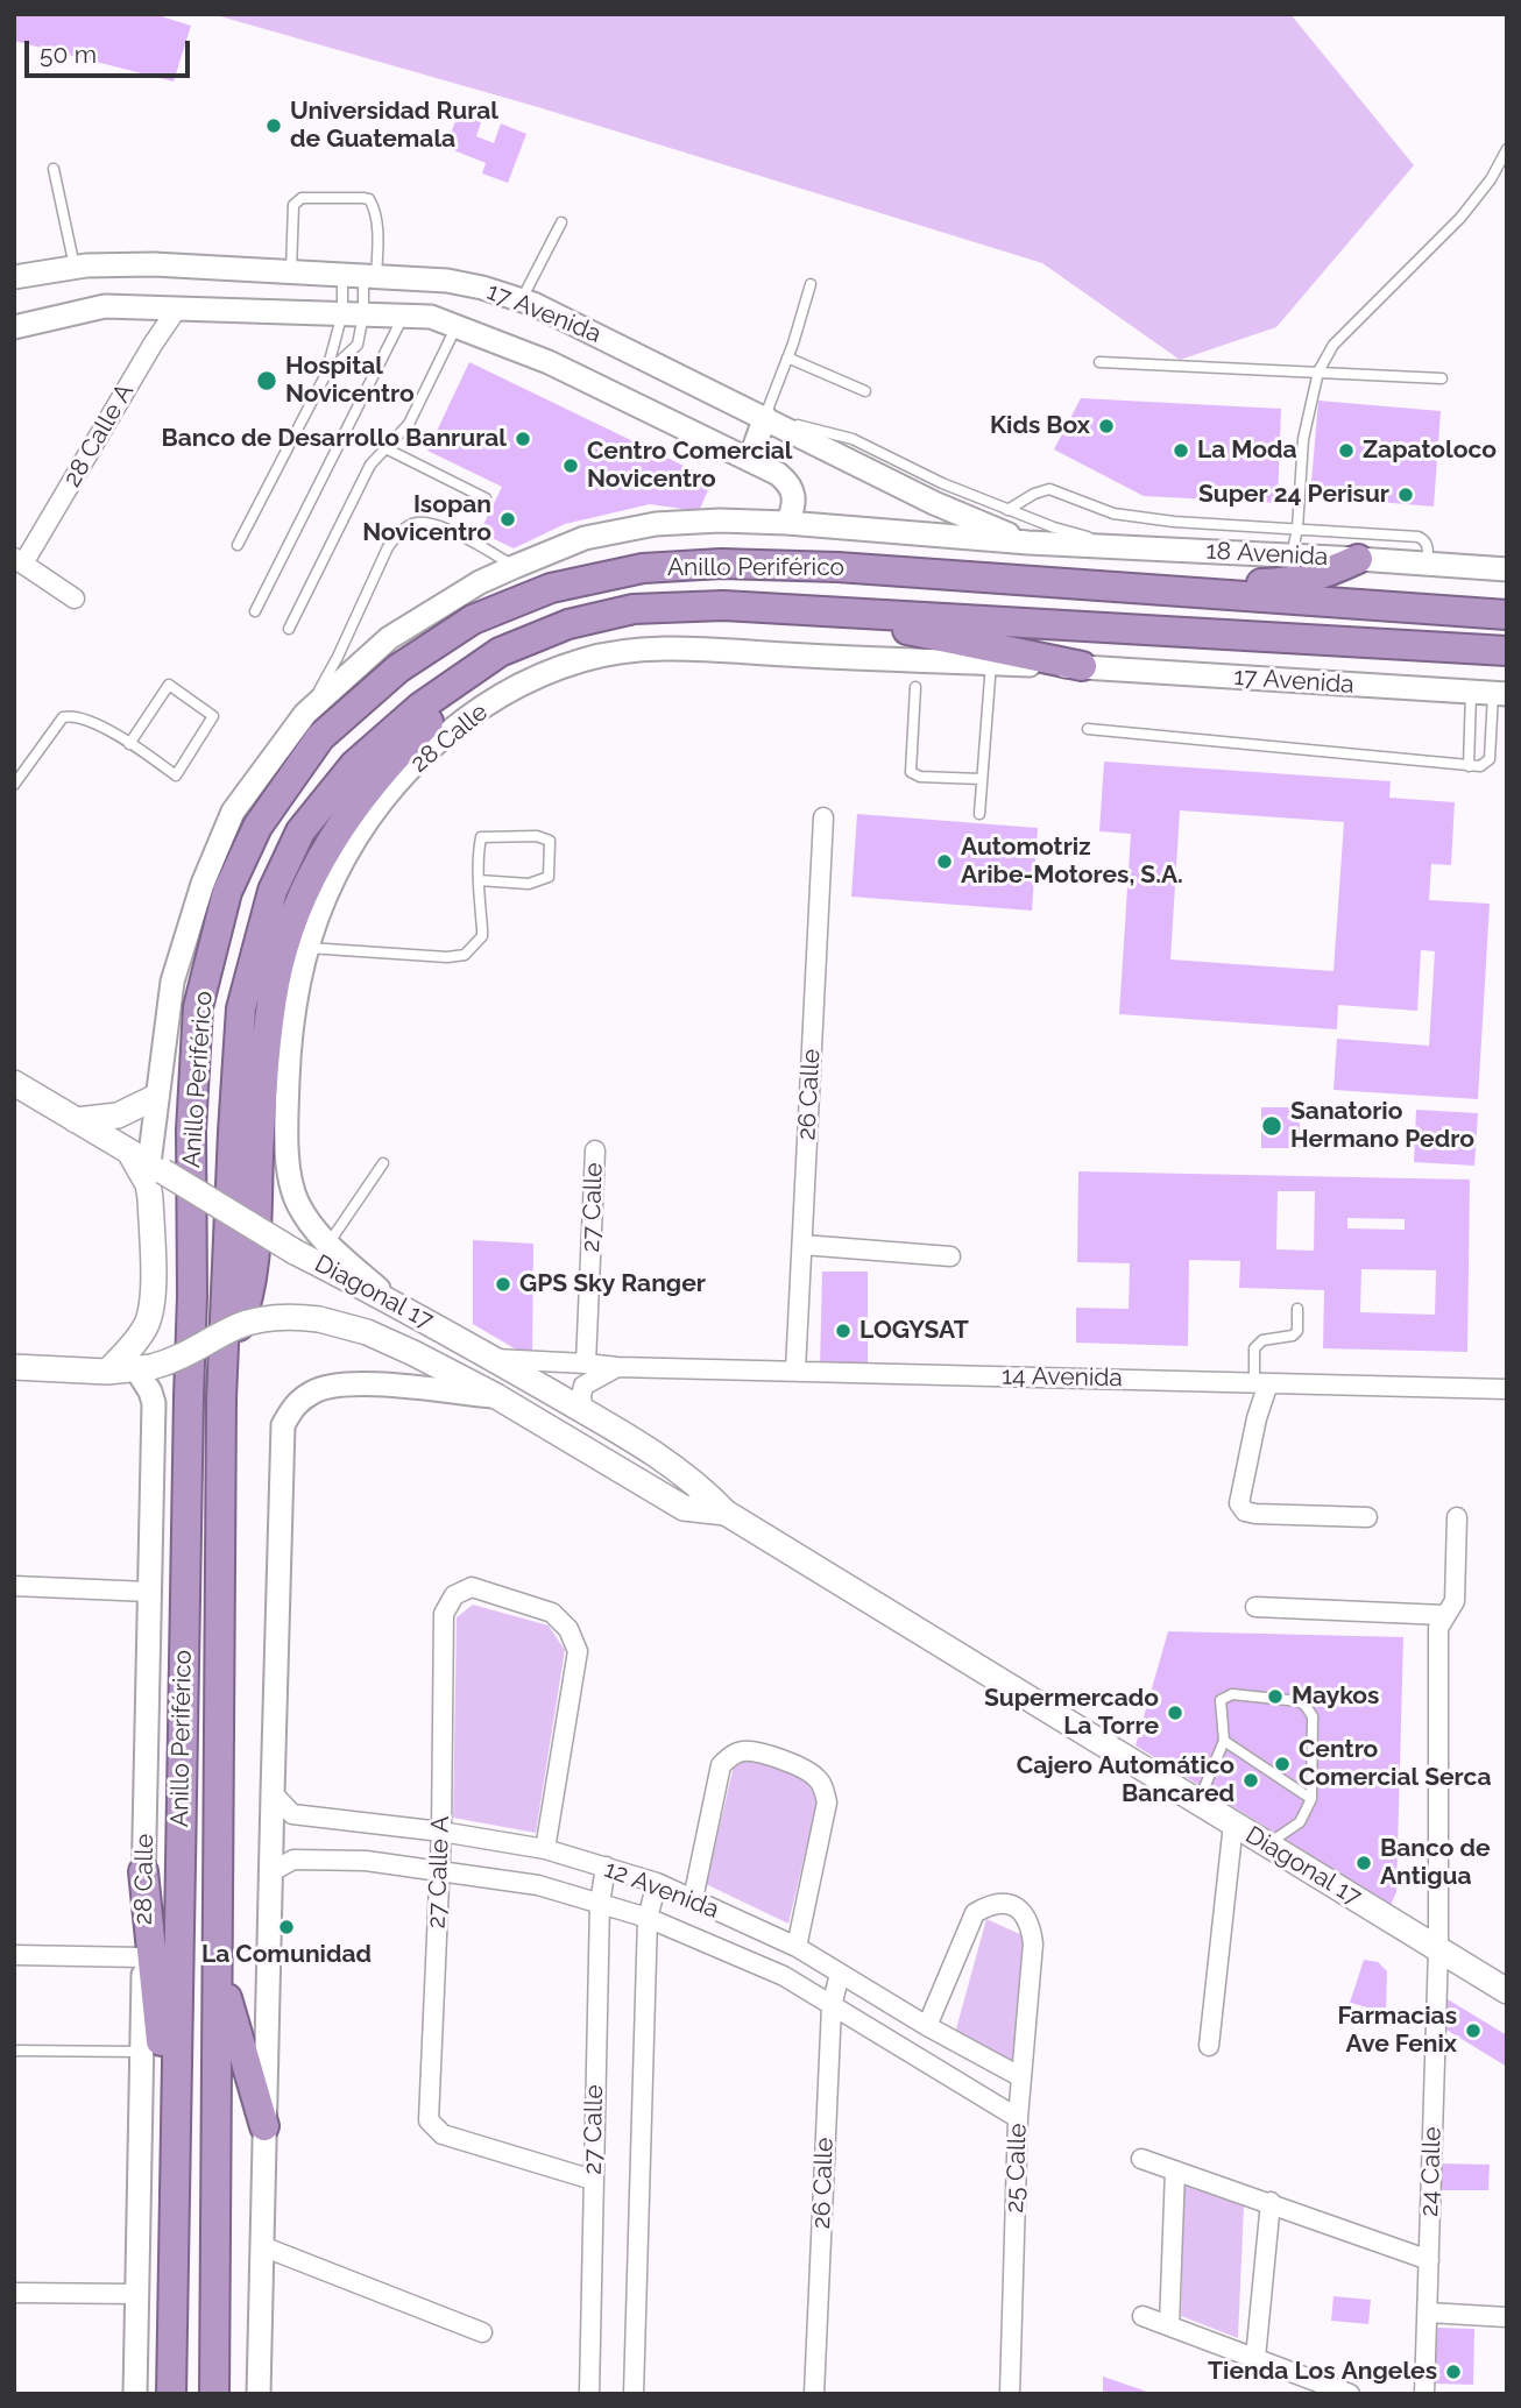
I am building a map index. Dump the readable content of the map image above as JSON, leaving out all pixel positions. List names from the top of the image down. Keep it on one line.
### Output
{"streets":{"highway":["Anillo Periférico"],"main road":["Diagonal 17"],"street":["17 Avenida","28 Calle A","18 Avenida","28 Calle","26 Calle","27 Calle","14 Avenida","27 Calle A","12 Avenida","25 Calle","24 Calle"]},"crossings":[["17 Avenida","28 Calle A"],["17 Avenida","18 Avenida"],["17 Avenida","Anillo Periférico"],["17 Avenida","28 Calle"],["18 Avenida","Anillo Periférico"],["Anillo Periférico","Diagonal 17"],["28 Calle","Diagonal 17"],["26 Calle","14 Avenida"],["26 Calle","12 Avenida"],["27 Calle","14 Avenida"],["27 Calle","27 Calle A"],["27 Calle","12 Avenida"],["Diagonal 17","14 Avenida"],["Diagonal 17","24 Calle"],["27 Calle A","12 Avenida"],["12 Avenida","25 Calle"]],"places":["Universidad Rural de Guatemala","Hospital Novicentro","Kids Box","Banco de Desarrollo Banrural","La Moda","Zapatoloco","Centro Comercial Novicentro","Super 24 Perisur","Isopan Novicentro","Automotriz Aribe-Motores, S.A.","Sanatorio Hermano Pedro","GPS Sky Ranger","LOGYSAT","Maykos","Supermercado La Torre","Centro Comercial Serca","Cajero Automático Bancared","Banco de Antigua","La Comunidad","Farmacias Ave Fenix","Tienda Los Angeles"],"scale_bar":"50 m"}
